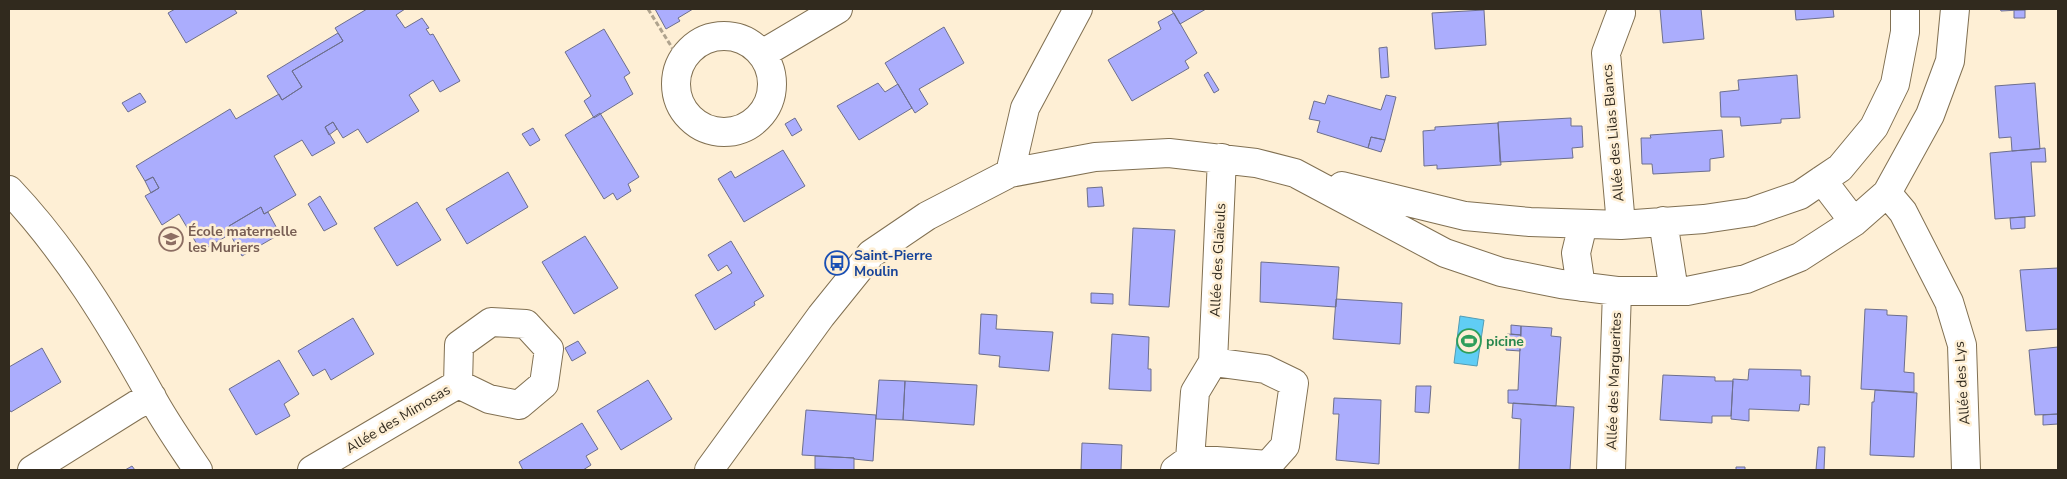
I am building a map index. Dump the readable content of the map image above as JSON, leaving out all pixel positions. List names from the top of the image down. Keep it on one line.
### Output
{"streets":{"street":["Allée des Lilas Blancs","Allée des Glaïeuls","Allée des Marguerites","Allée des Lys","Allée des Mimosas"]},"places":{"school or university":["École maternelle les Muriers"],"bus stop":["Saint-Pierre Moulin"],"sports":["picine"]}}
